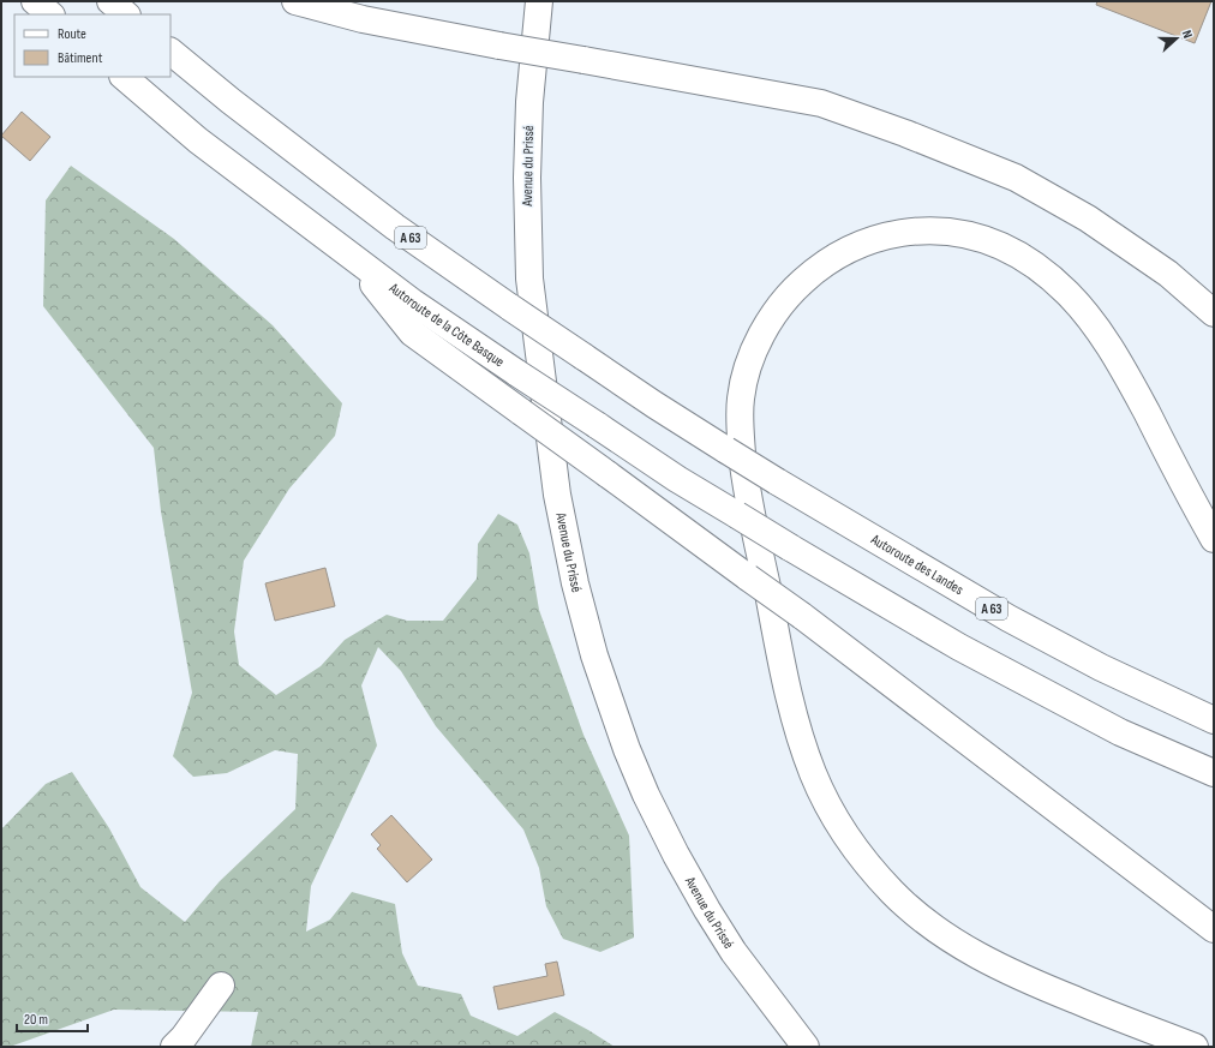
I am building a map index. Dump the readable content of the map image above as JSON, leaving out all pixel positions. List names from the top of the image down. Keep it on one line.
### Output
{"streets":{"main road":["Avenue du Prissé","A 63","Autoroute de la Côte Basque","Autoroute des Landes"]},"legend":["Route","Bâtiment"],"scale_bar":"20 m","north":"right"}
